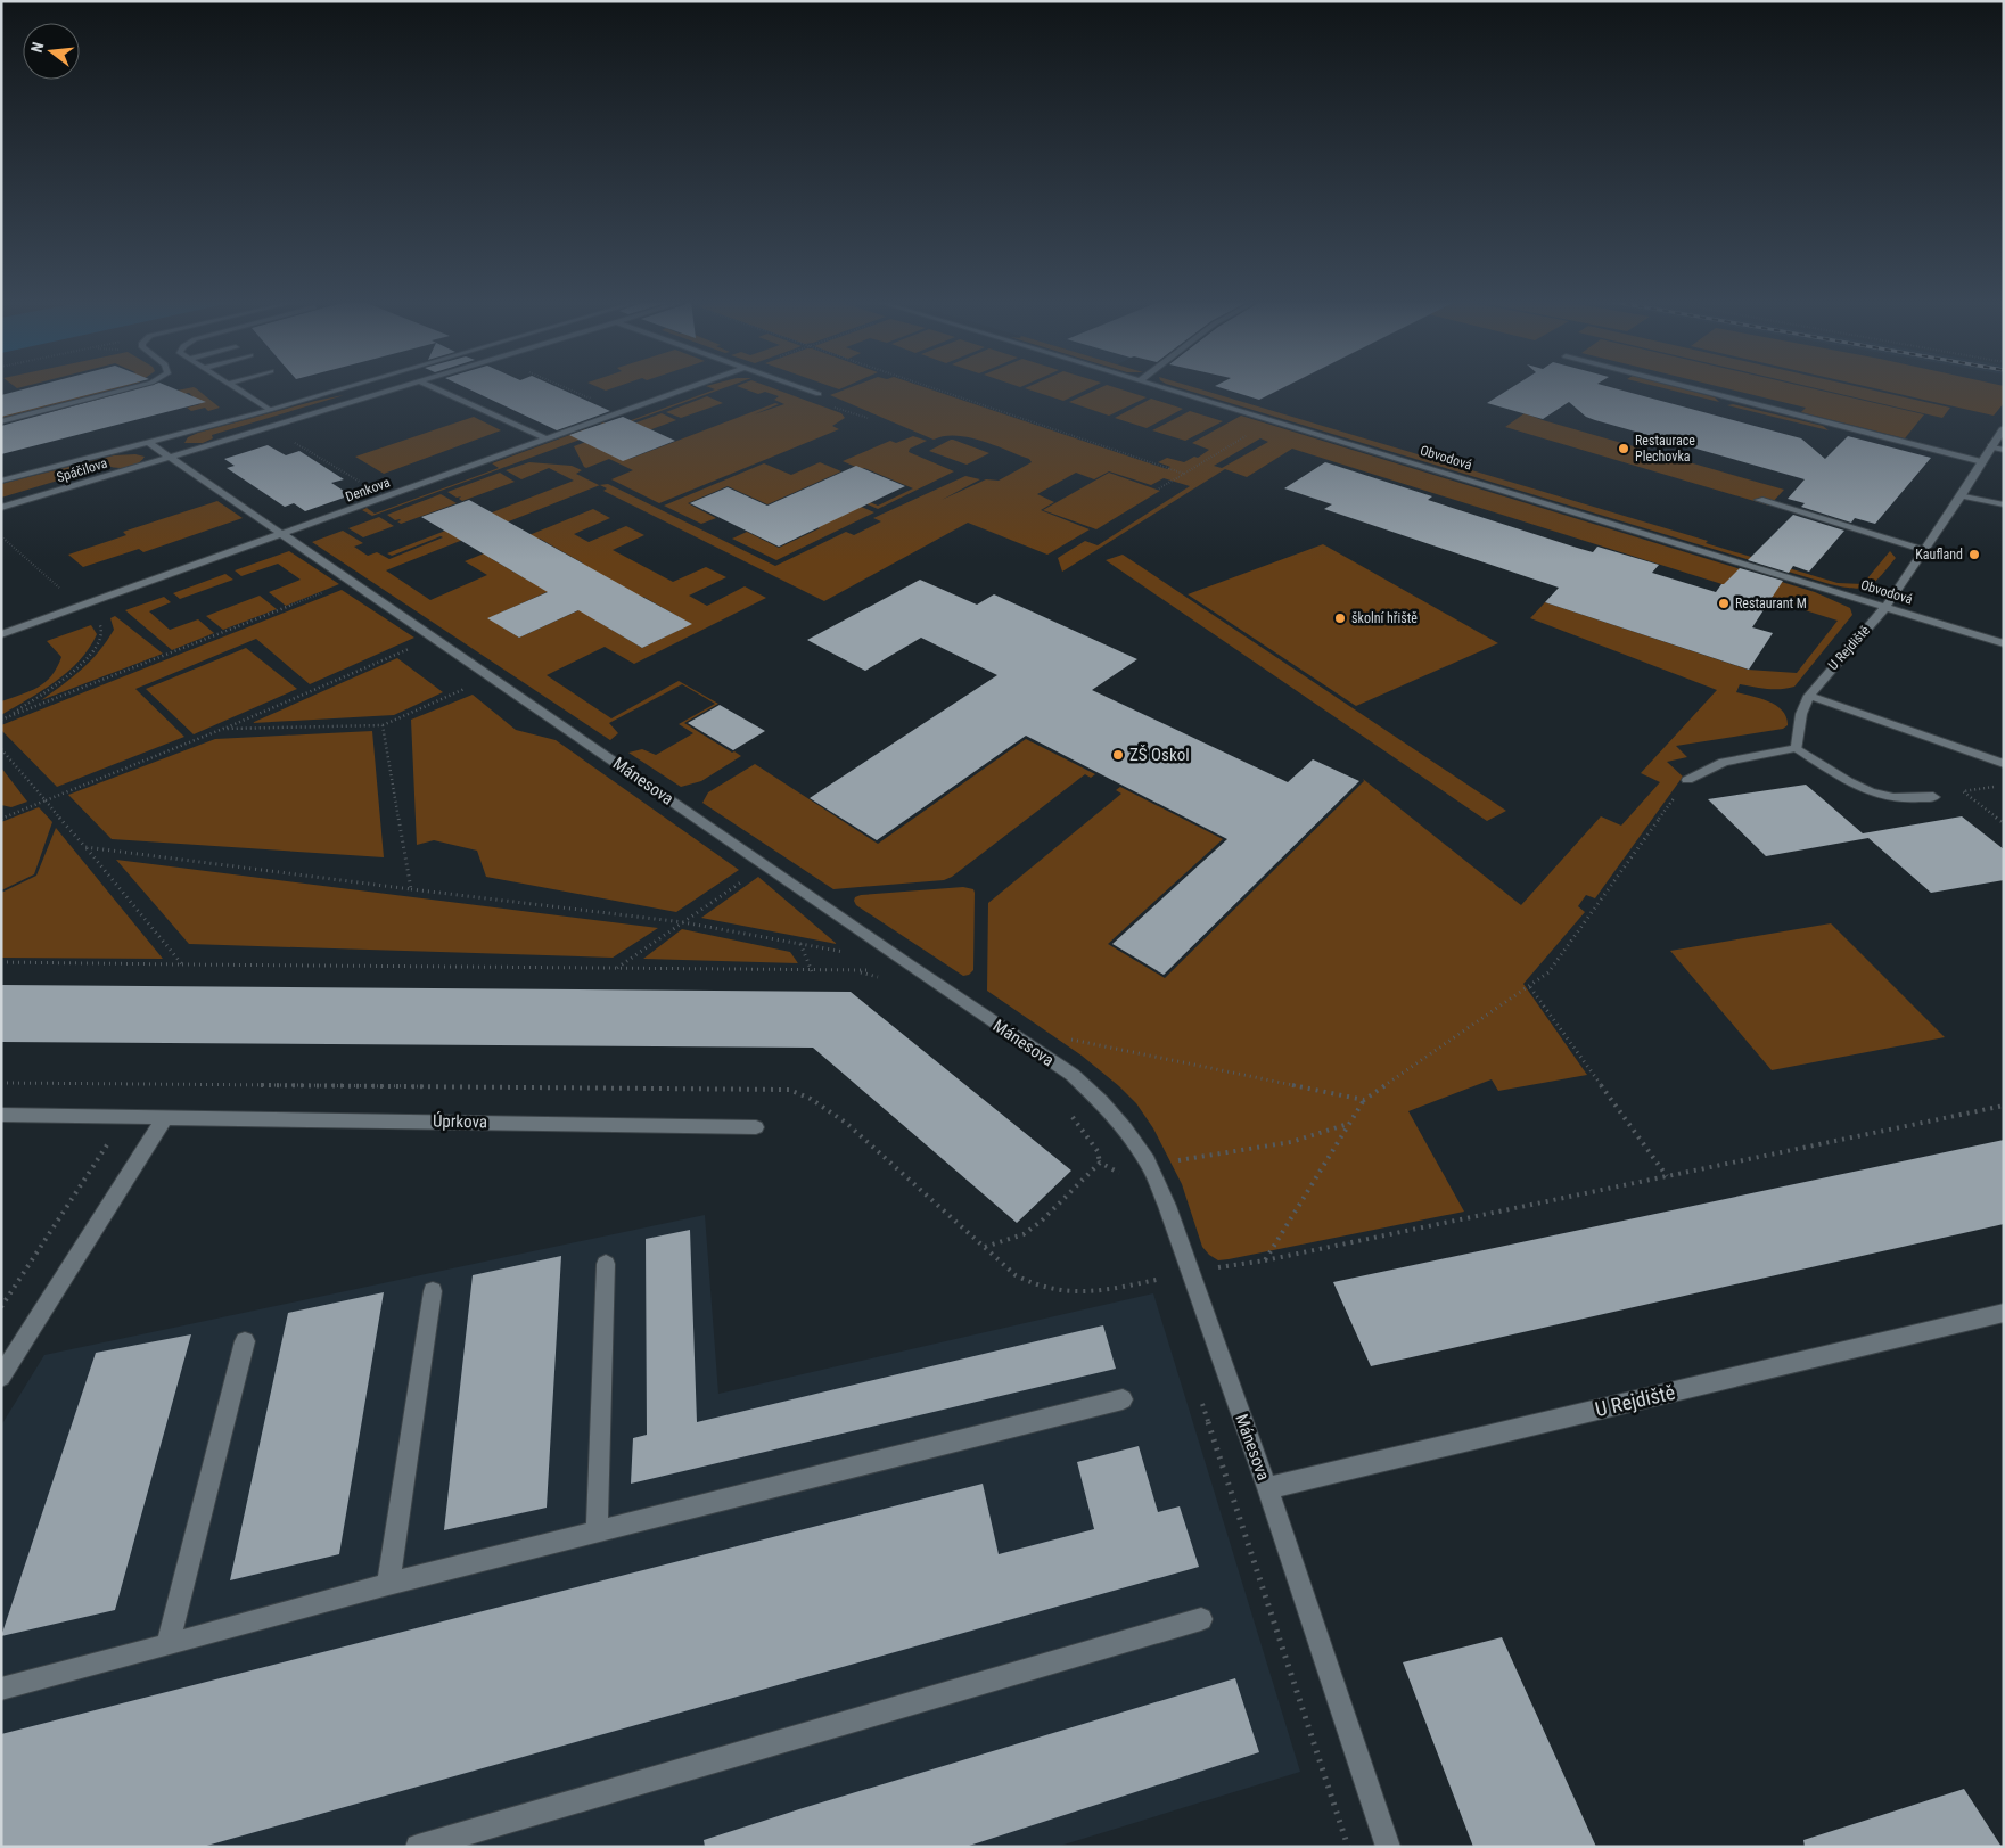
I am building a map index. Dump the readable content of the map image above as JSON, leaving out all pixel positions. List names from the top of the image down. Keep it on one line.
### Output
{"streets":{"street":["Obvodová","Spáčilova","Denkova","U Rejdiště","Mánesova","Úprkova"]},"crossings":[["Obvodová","U Rejdiště"],["Denkova","Mánesova"],["U Rejdiště","Mánesova"]],"places":["Restaurace Plechovka","Kaufland","Restaurant M","školní hřiště","ZŠ Oskol"],"north":"left"}
